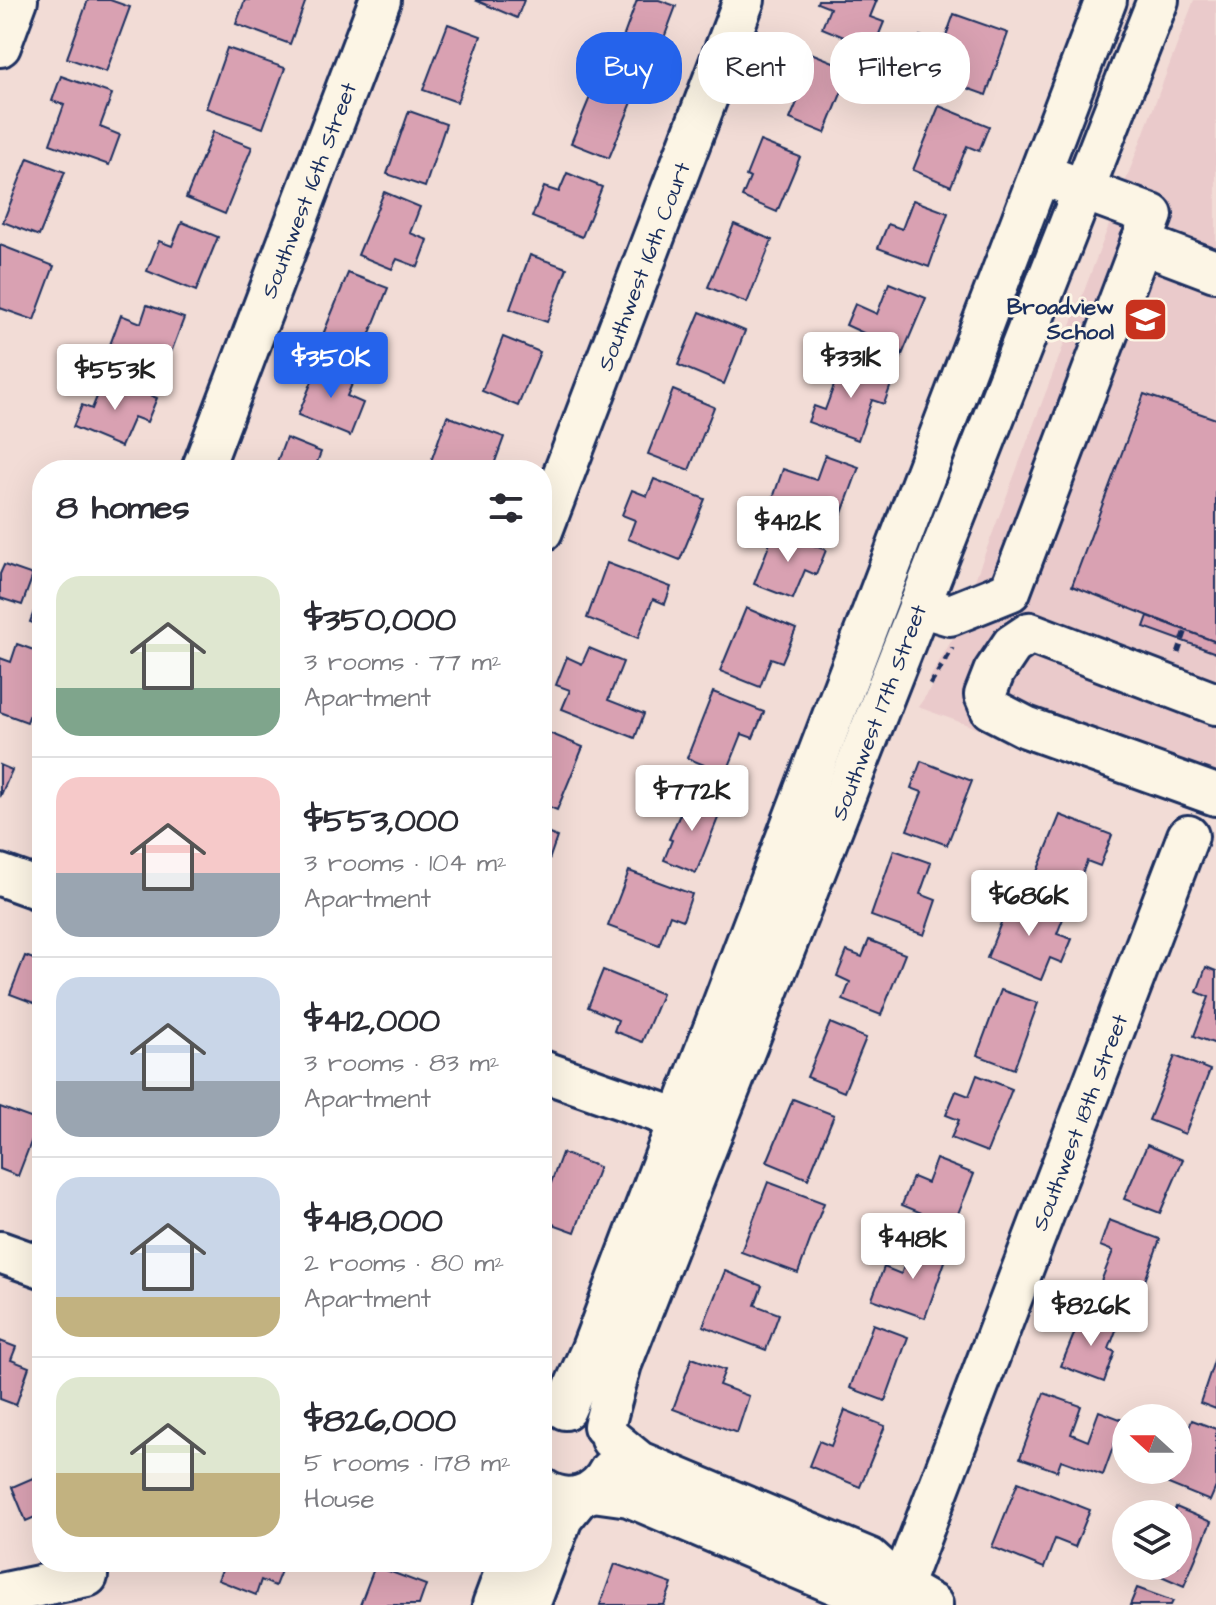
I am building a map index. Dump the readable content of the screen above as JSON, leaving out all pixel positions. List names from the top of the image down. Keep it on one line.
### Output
{"streets":{"street":["Southwest 16th Street","Southwest 16th Court","Southwest 17th Street","Southwest 18th Street"]},"places":{"school or university":["Broadview School"]},"north":"left","page":{"chip":["Buy","Rent","Filters"],"price":["$350K","$331K","$553K","$412K","$772K","$686K","$418K","$826K"],"heading":"8 homes","list":[{"name":"$350,000","note":"3 rooms · 77 m² · Apartment"},{"name":"$553,000","note":"3 rooms · 104 m² · Apartment"},{"name":"$412,000","note":"3 rooms · 83 m² · Apartment"},{"name":"$418,000","note":"2 rooms · 80 m² · Apartment"},{"name":"$826,000","note":"5 rooms · 178 m² · House"}]}}
